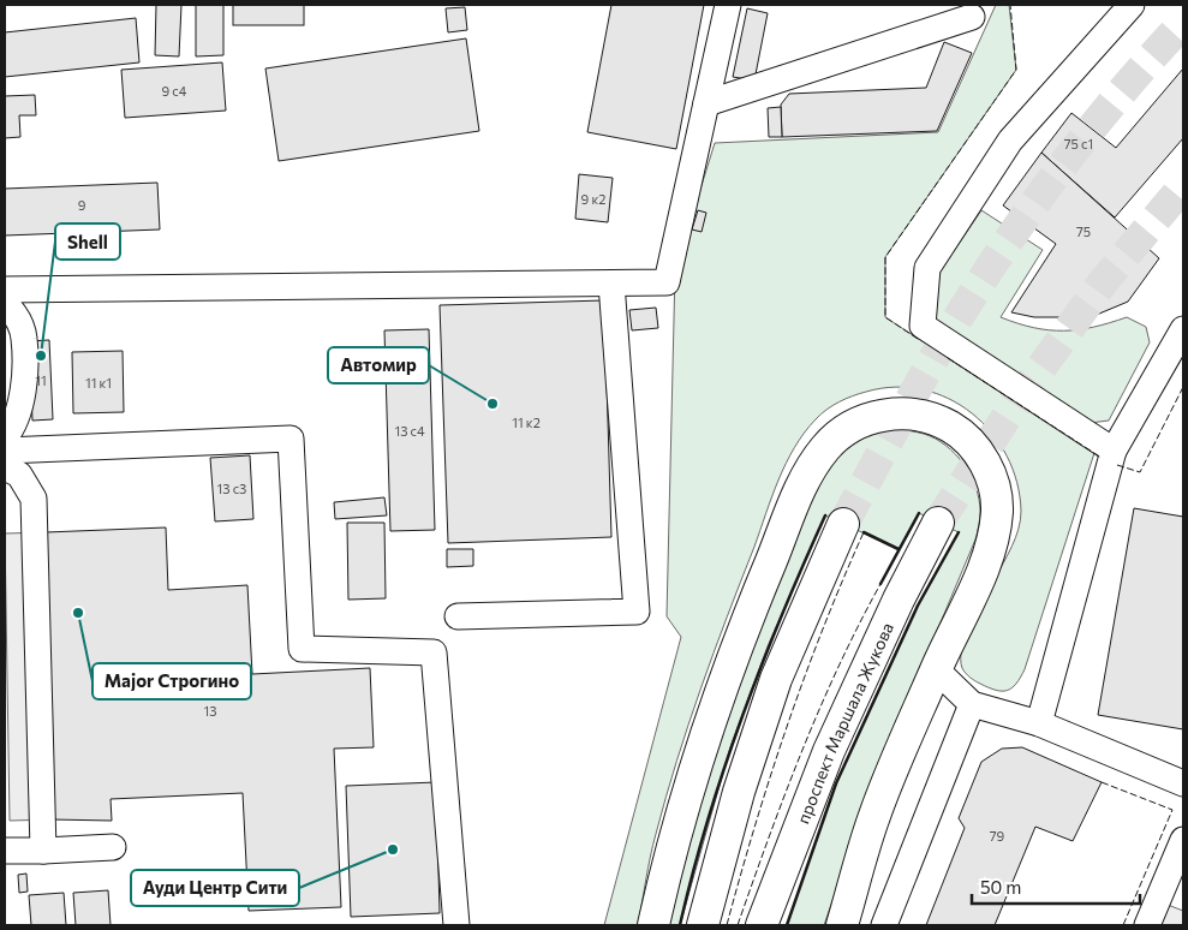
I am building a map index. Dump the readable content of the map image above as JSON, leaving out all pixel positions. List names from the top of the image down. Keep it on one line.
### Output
{"streets":{"main road":["проспект Маршала Жукова"]},"places":["Shell","Автомир","Major Строгино","Ауди Центр Сити"],"house_numbers":["9 с4","75 с1","9 к2","9","75","11","11 к1","11 к2","13 с4","13 с3","13","79"],"scale_bar":"50 m"}
